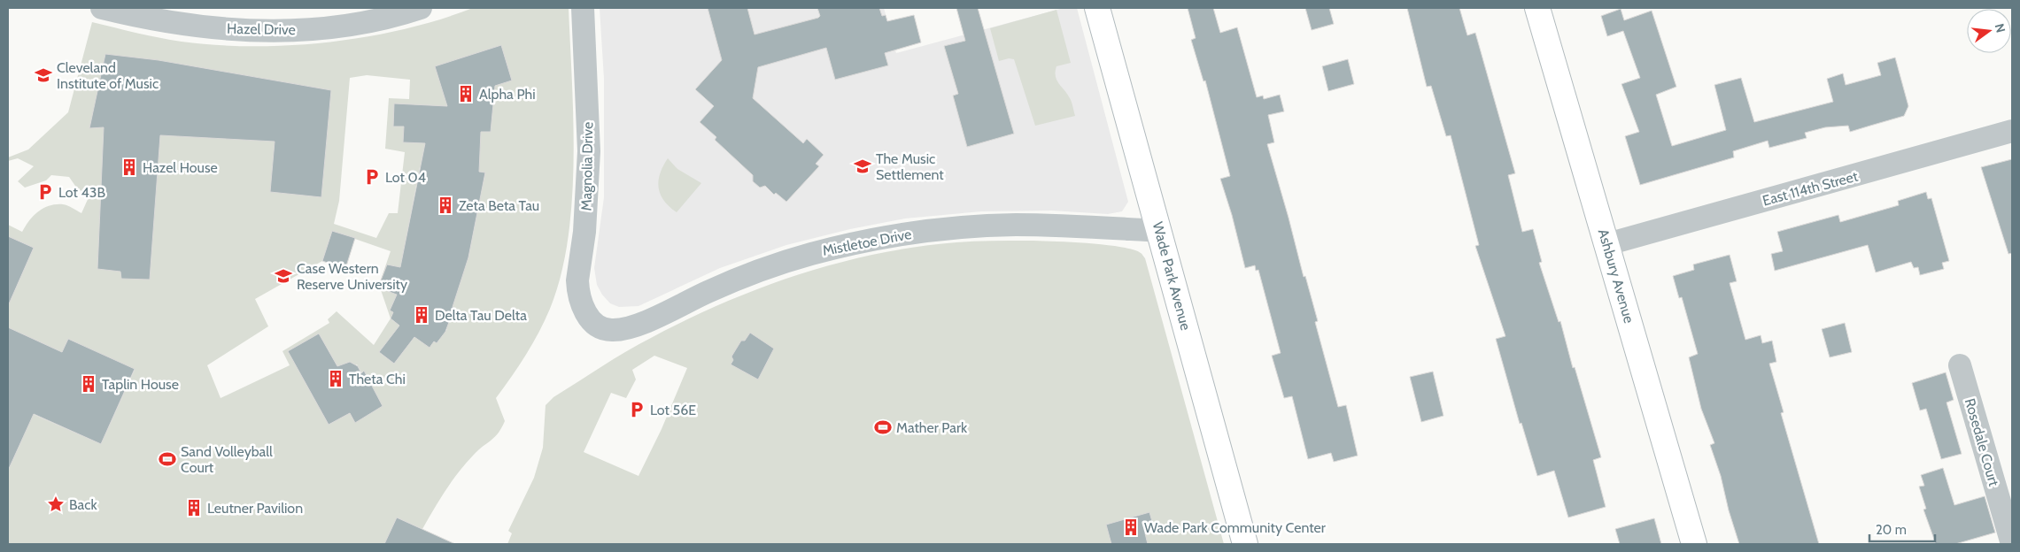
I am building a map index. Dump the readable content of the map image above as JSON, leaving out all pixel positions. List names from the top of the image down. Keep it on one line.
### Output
{"streets":{"street":["Hazel Drive","Magnolia Drive","East 114th Street","Mistletoe Drive","Wade Park Avenue","Ashbury Avenue","Rosedale Court"]},"crossings":[["Magnolia Drive","Mistletoe Drive"],["East 114th Street","Ashbury Avenue"],["Mistletoe Drive","Wade Park Avenue"]],"places":{"school or university":["Cleveland Institute of Music","The Music Settlement","Case Western Reserve University"],"building":["Alpha Phi","Hazel House","Zeta Beta Tau","Delta Tau Delta","Theta Chi","Taplin House","Leutner Pavilion","Wade Park Community Center"],"parking":["Lot 04","Lot 43B","Lot 56E"],"sports":["Mather Park","Sand Volleyball Court"],"place":["Back"]},"scale_bar":"20 m","north":"right"}
